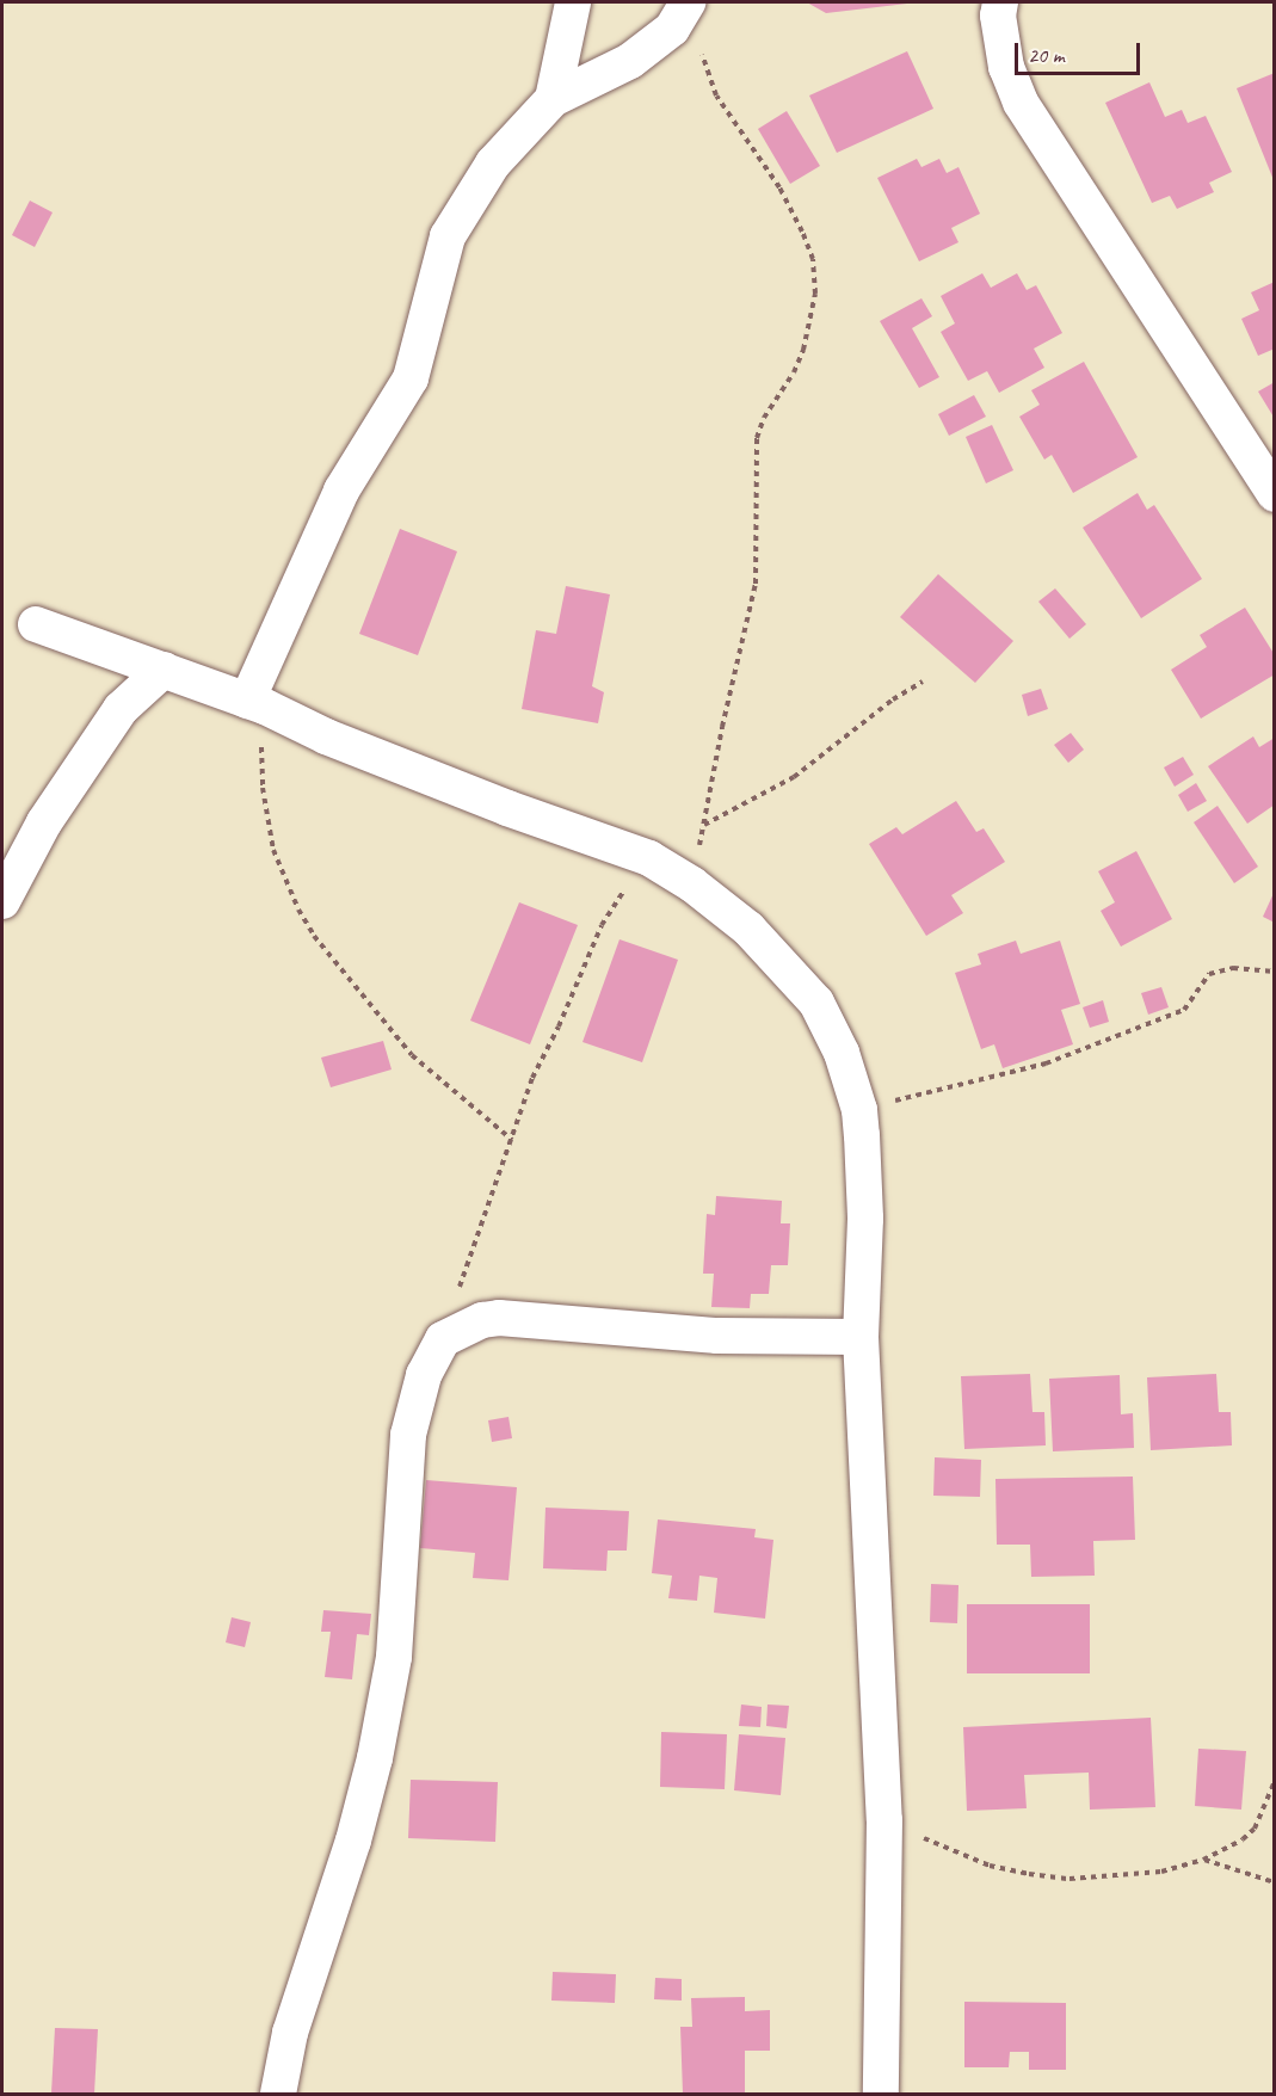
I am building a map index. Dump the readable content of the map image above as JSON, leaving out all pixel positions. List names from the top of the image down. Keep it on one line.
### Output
{"scale_bar":"20 m"}
